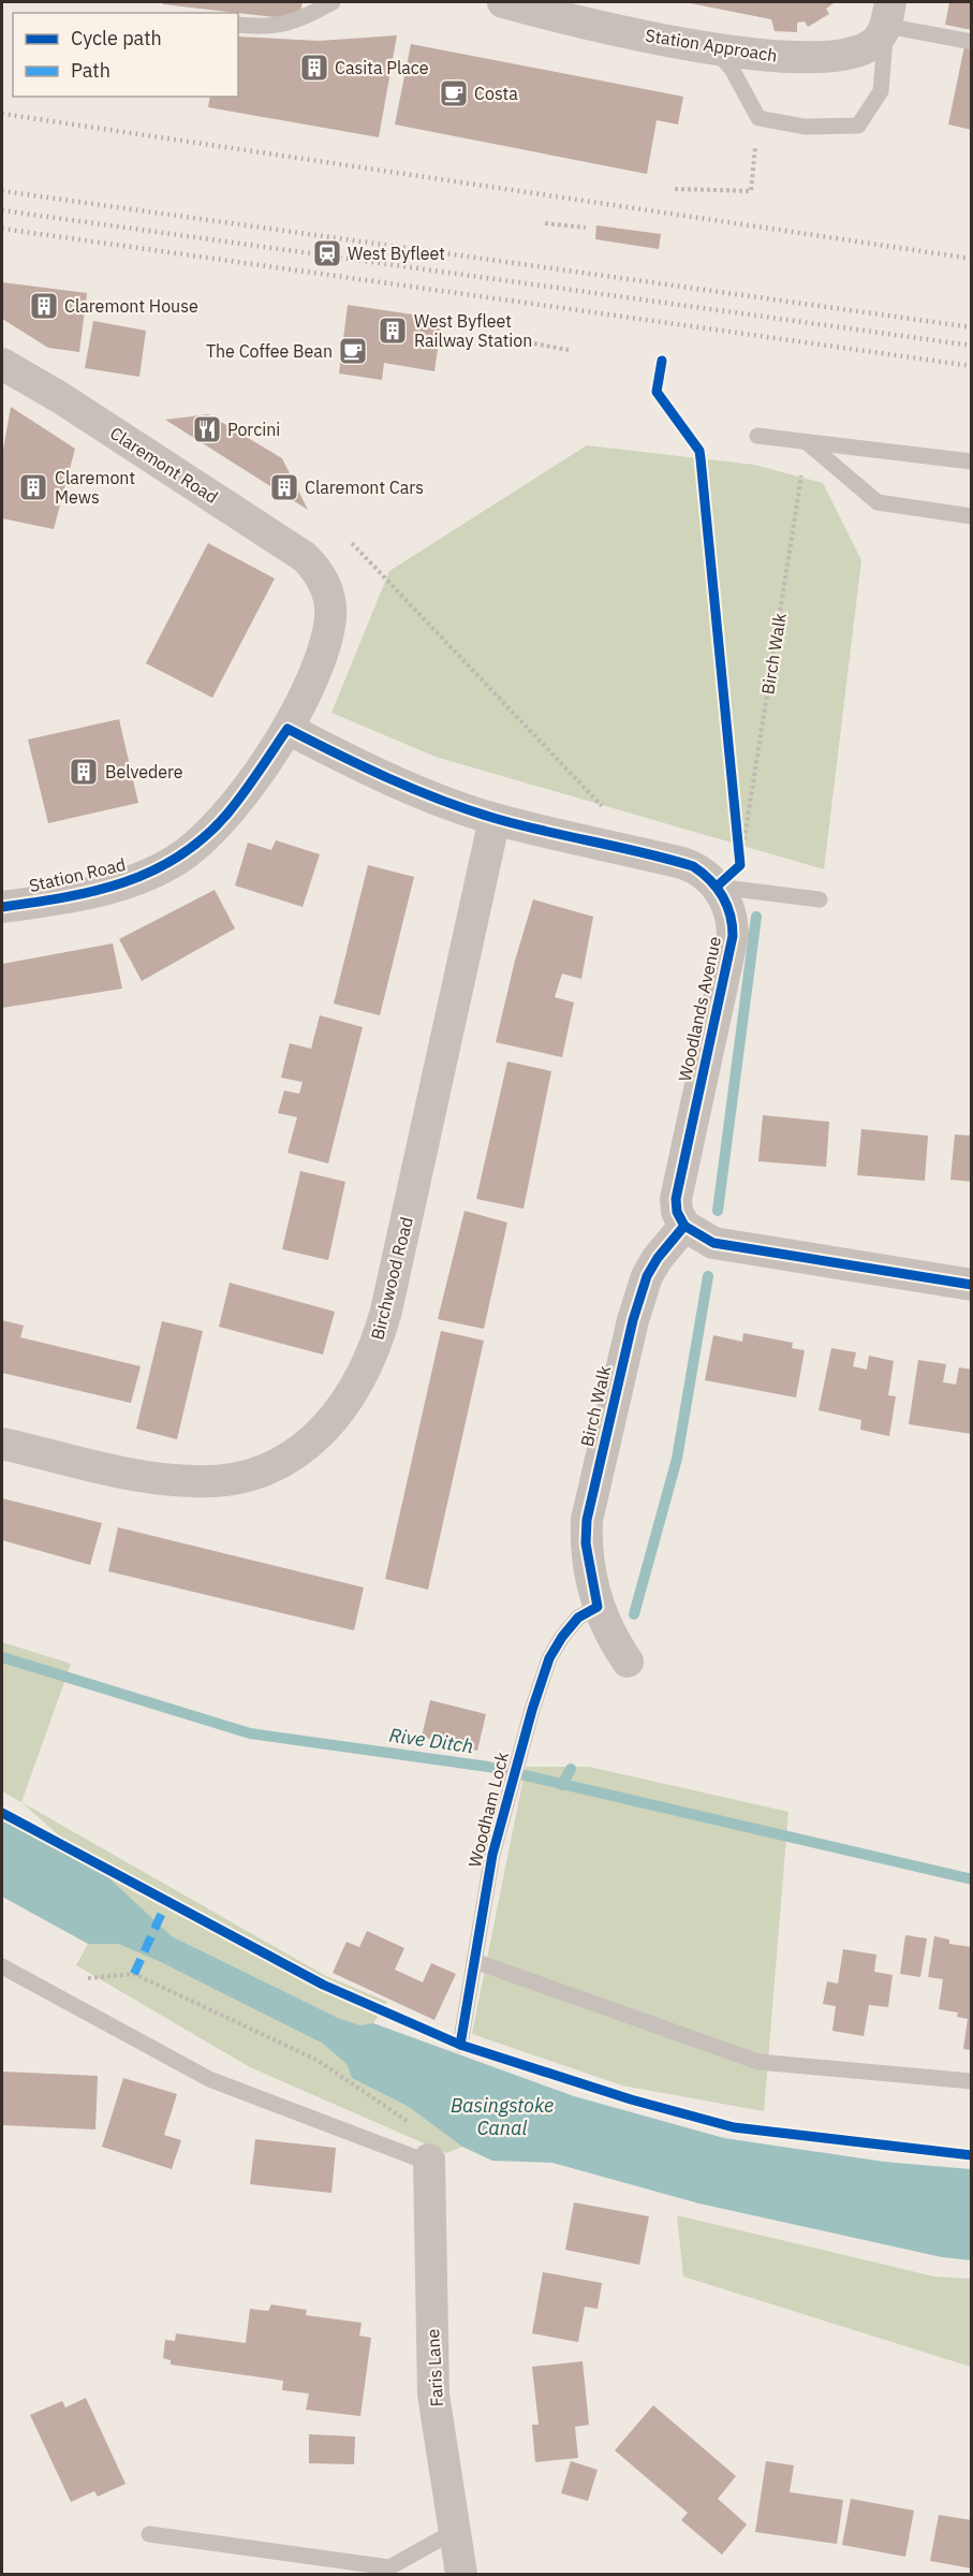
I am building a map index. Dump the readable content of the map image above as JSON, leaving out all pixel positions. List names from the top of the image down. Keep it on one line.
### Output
{"streets":{"street":["Station Approach","Claremont Road","Birch Walk","Station Road","Woodlands Avenue","Birchwood Road","Faris Lane"],"lane":["Woodham Lock"]},"crossings":[["Claremont Road","Station Road"],["Birch Walk","Woodlands Avenue"],["Birch Walk","Woodham Lock"],["Station Road","Woodlands Avenue"],["Woodlands Avenue","Birchwood Road"]],"water":["Rive Ditch","Basingstoke Canal"],"places":{"building":["Casita Place","Claremont House","West Byfleet Railway Station","Claremont Mews","Claremont Cars","Belvedere"],"cafe":["Costa","The Coffee Bean"],"station":["West Byfleet"],"restaurant":["Porcini"]},"legend":["Cycle path","Path"]}
